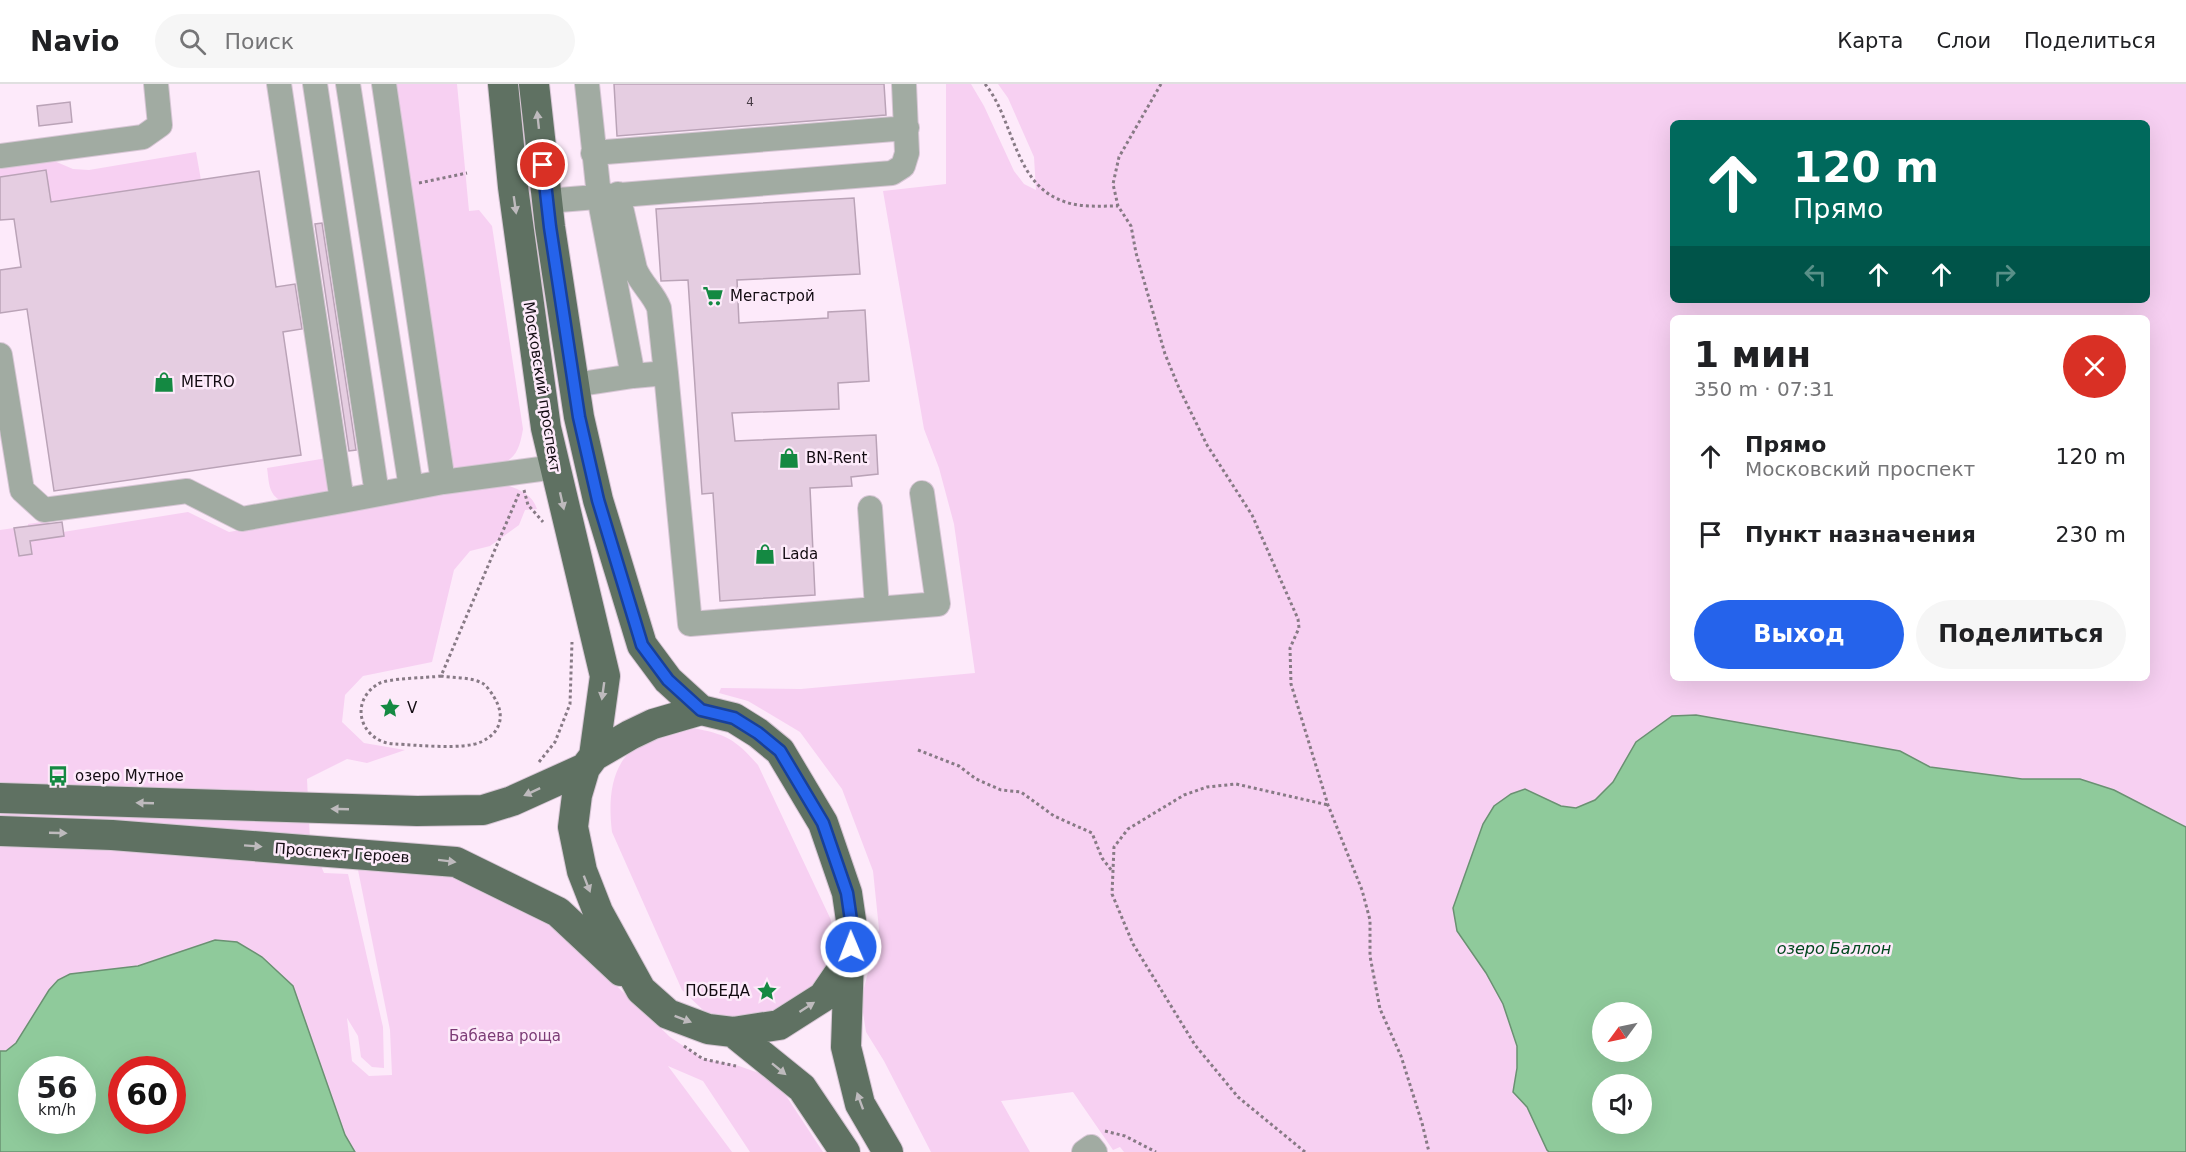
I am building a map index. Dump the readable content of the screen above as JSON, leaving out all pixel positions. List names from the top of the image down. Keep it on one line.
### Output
{"streets":{"main road":["Московский проспект","Проспект Героев"]},"crossings":[["Московский проспект","Проспект Героев"]],"water":["озеро Баллон"],"parks":["Бабаева роща"],"places":{"supermarket":["Мегастрой"],"shop":["METRO","BN-Rent","Lada"],"place":["V","ПОБЕДА"],"bus stop":["озеро Мутное"]},"house_numbers":["4"],"north":"bottom left","page":{"header":"Navio","search":"Поиск","nav":["Карта","Слои","Поделиться"],"turn":["120 m","Прямо"],"heading":["1 мин","350 m · 07:31"],"list":[{"name":"Прямо","note":"Московский проспект","value":"120 m"},{"name":"Пункт назначения","value":"230 m"}],"buttons":["Выход","Поделиться"],"speed":"56 km/h","limit":"60"}}
